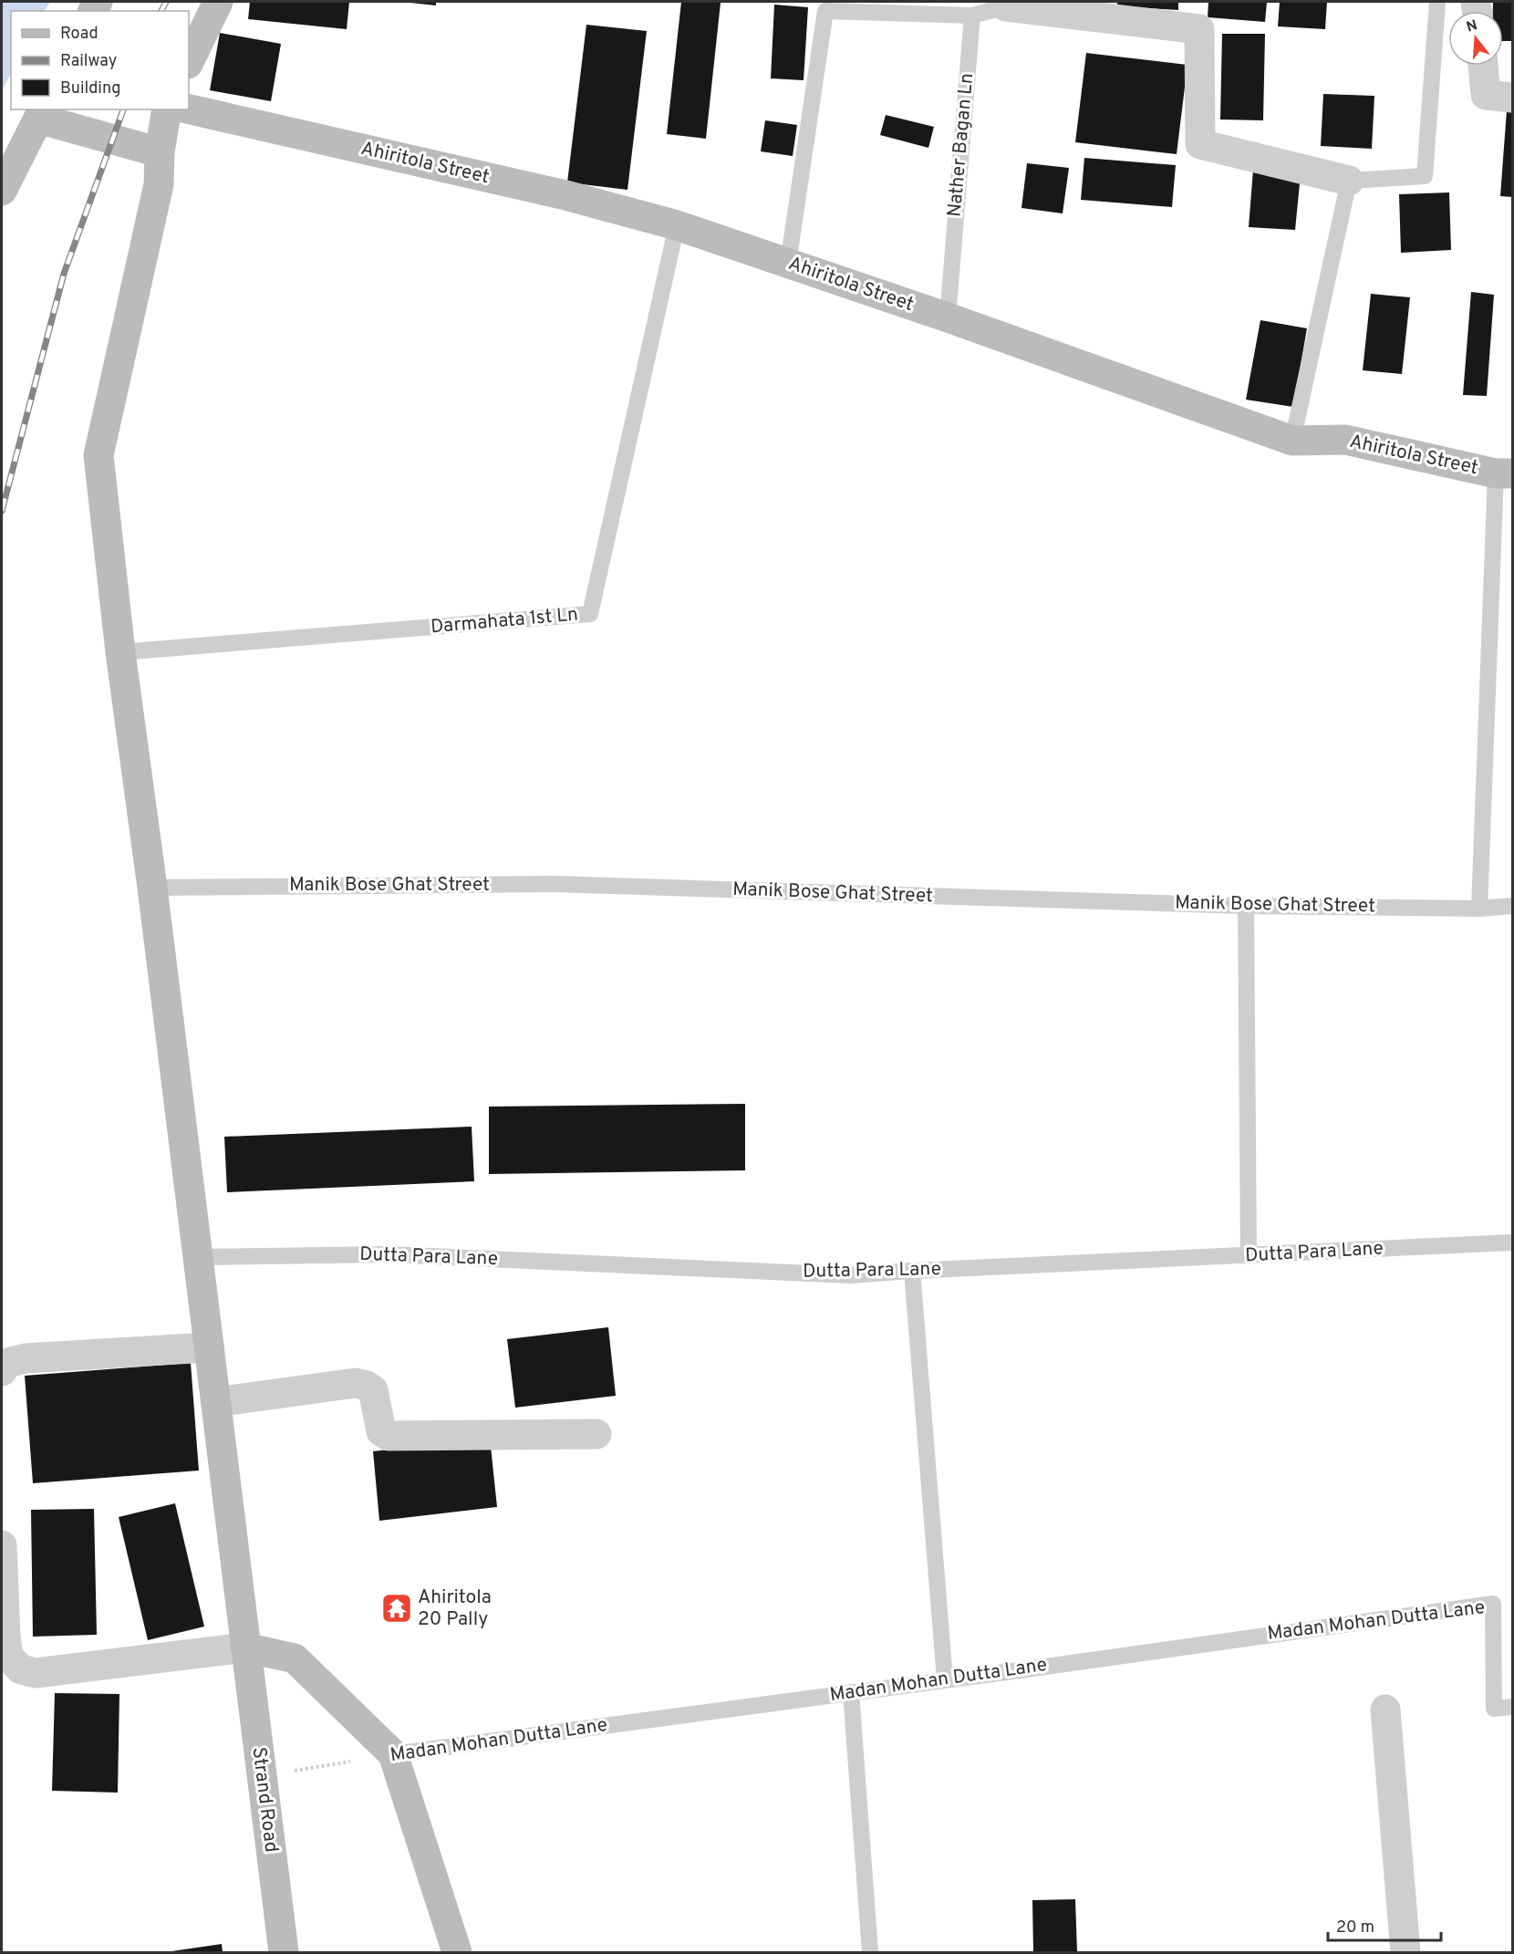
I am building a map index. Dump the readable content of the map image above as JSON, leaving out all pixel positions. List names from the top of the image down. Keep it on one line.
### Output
{"streets":{"main road":["Ahiritola Street","Strand Road"],"lane":["Nather Bagan Ln","Darmahata 1st Ln","Manik Bose Ghat Street","Dutta Para Lane","Madan Mohan Dutta Lane"]},"crossings":[["Nather Bagan Ln","Ahiritola Street"],["Ahiritola Street","Darmahata 1st Ln"],["Darmahata 1st Ln","Strand Road"],["Manik Bose Ghat Street","Strand Road"],["Dutta Para Lane","Strand Road"],["Madan Mohan Dutta Lane","Strand Road"]],"places":{"temple":["Ahiritola 20 Pally"]},"legend":["Road","Railway","Building"],"scale_bar":"20 m","north":"top"}
